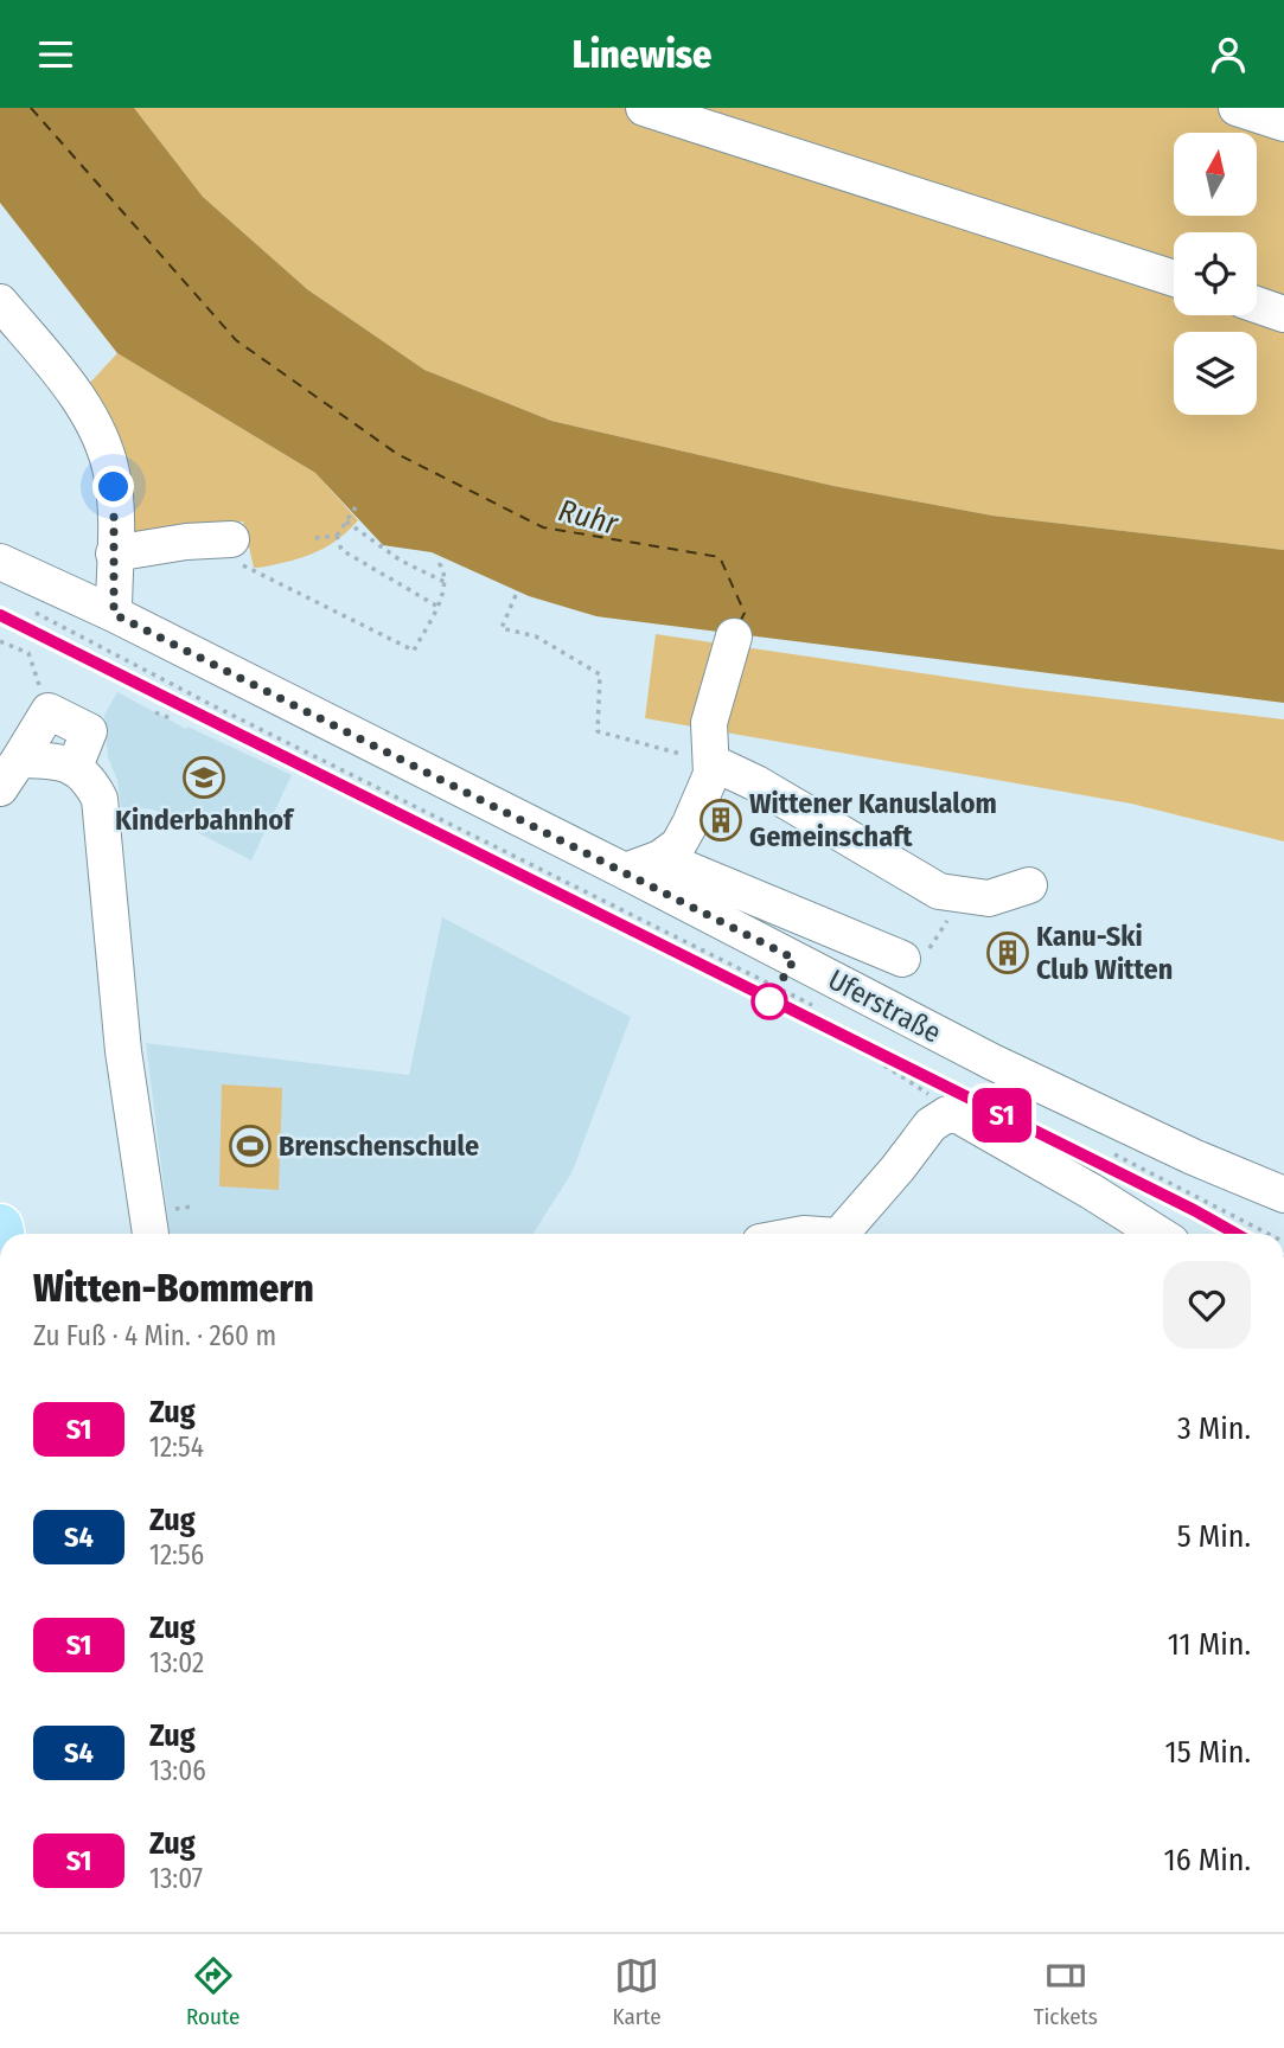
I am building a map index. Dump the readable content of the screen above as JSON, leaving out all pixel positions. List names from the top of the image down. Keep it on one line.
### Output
{"streets":{"street":["Uferstraße"]},"water":["Ruhr"],"places":{"school or university":["Kinderbahnhof"],"building":["Wittener Kanuslalom Gemeinschaft","Kanu-Ski Club Witten"],"sports":["Brenschenschule"]},"north":"top","page":{"header":"Linewise","on_map":"S1","heading":["Witten-Bommern","Zu Fuß · 4 Min. · 260 m"],"list":[{"mark":"S1","name":"Zug","note":"12:54","value":"3 Min."},{"mark":"S4","name":"Zug","note":"12:56","value":"5 Min."},{"mark":"S1","name":"Zug","note":"13:02","value":"11 Min."},{"mark":"S4","name":"Zug","note":"13:06","value":"15 Min."},{"mark":"S1","name":"Zug","note":"13:07","value":"16 Min."}],"tabs":["Route","Karte","Tickets"]}}
